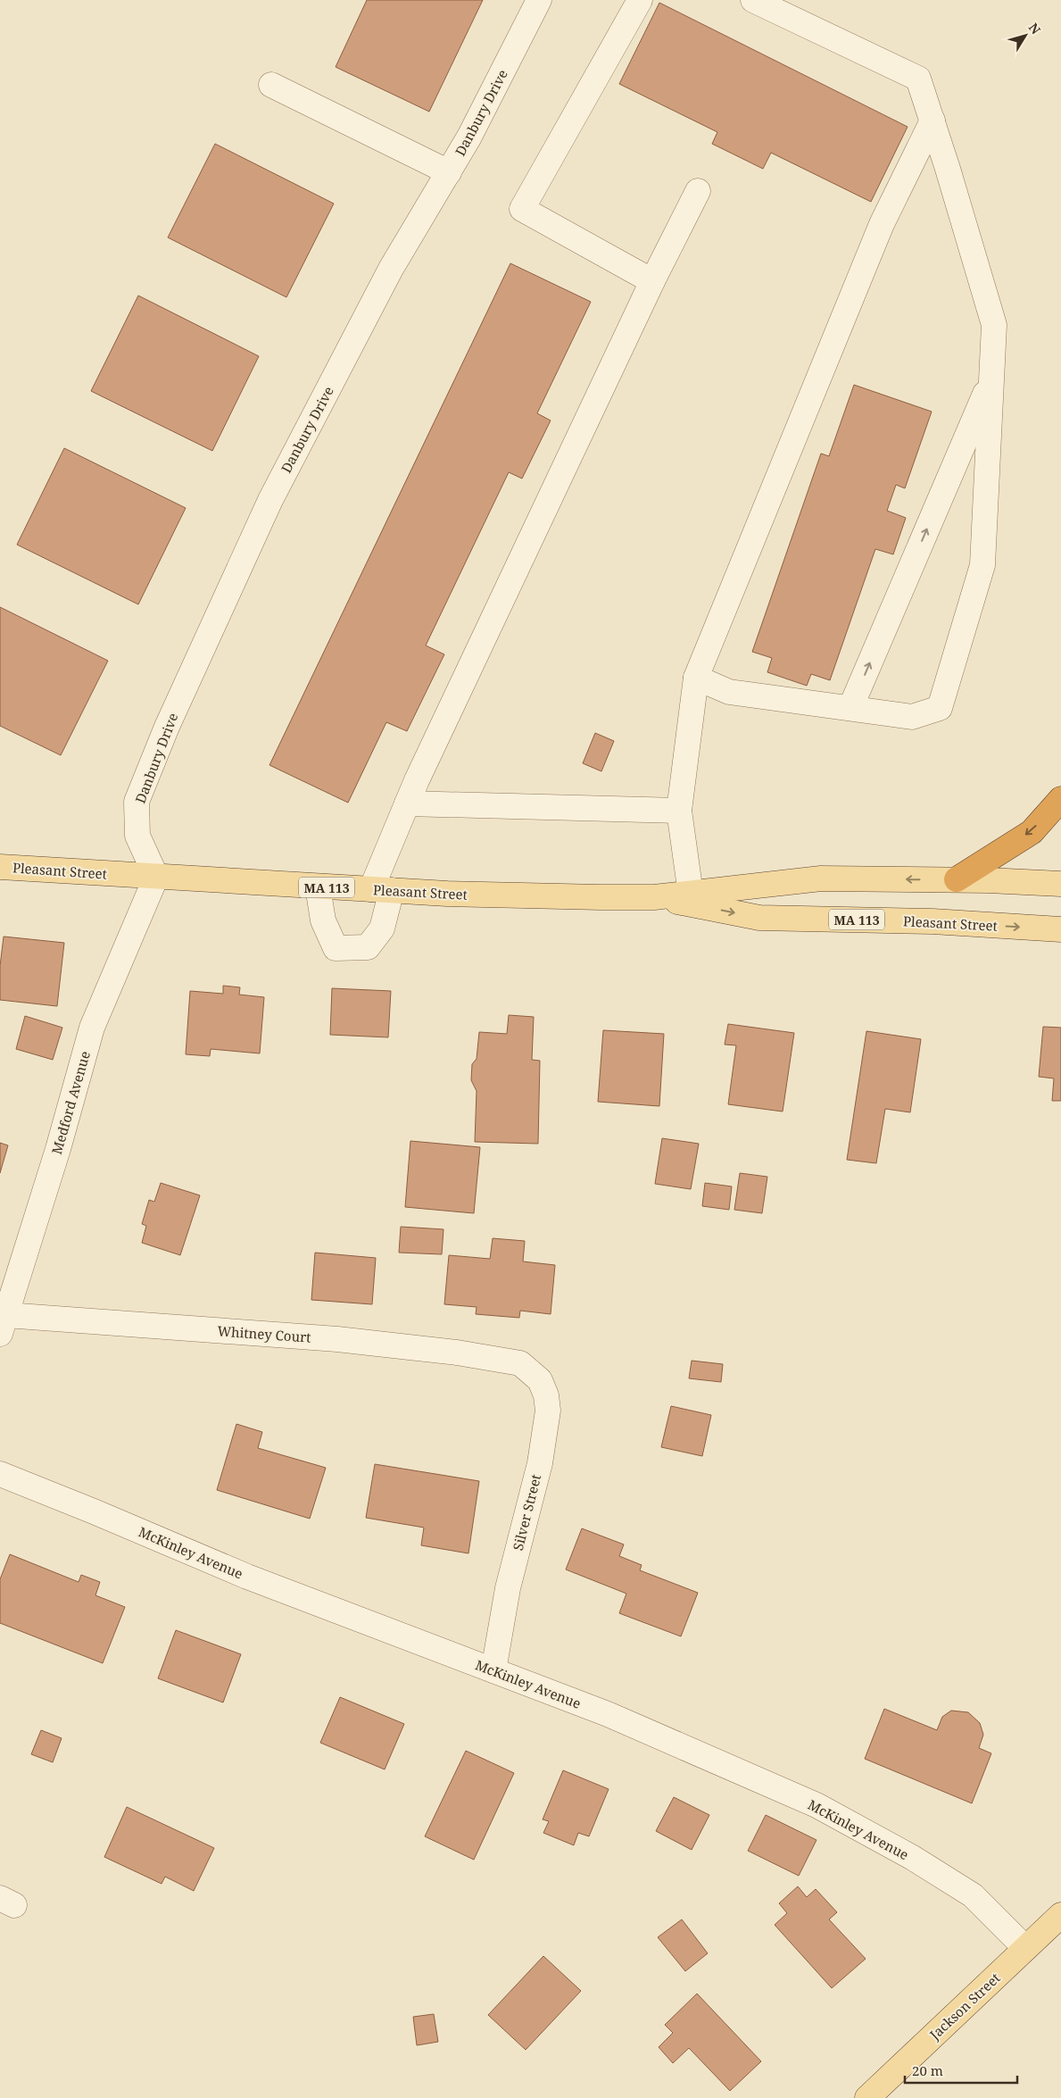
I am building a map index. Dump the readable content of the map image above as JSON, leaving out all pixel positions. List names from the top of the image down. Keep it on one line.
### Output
{"streets":{"main road":["Pleasant Street","MA 113","Jackson Street"],"street":["Danbury Drive","Medford Avenue","Whitney Court","Silver Street","McKinley Avenue"]},"crossings":[["Danbury Drive","Pleasant Street"],["Danbury Drive","Medford Avenue"],["Pleasant Street","Medford Avenue"],["Medford Avenue","Whitney Court"],["Whitney Court","Silver Street"],["Silver Street","McKinley Avenue"],["McKinley Avenue","Jackson Street"]],"scale_bar":"20 m","north":"top right"}
